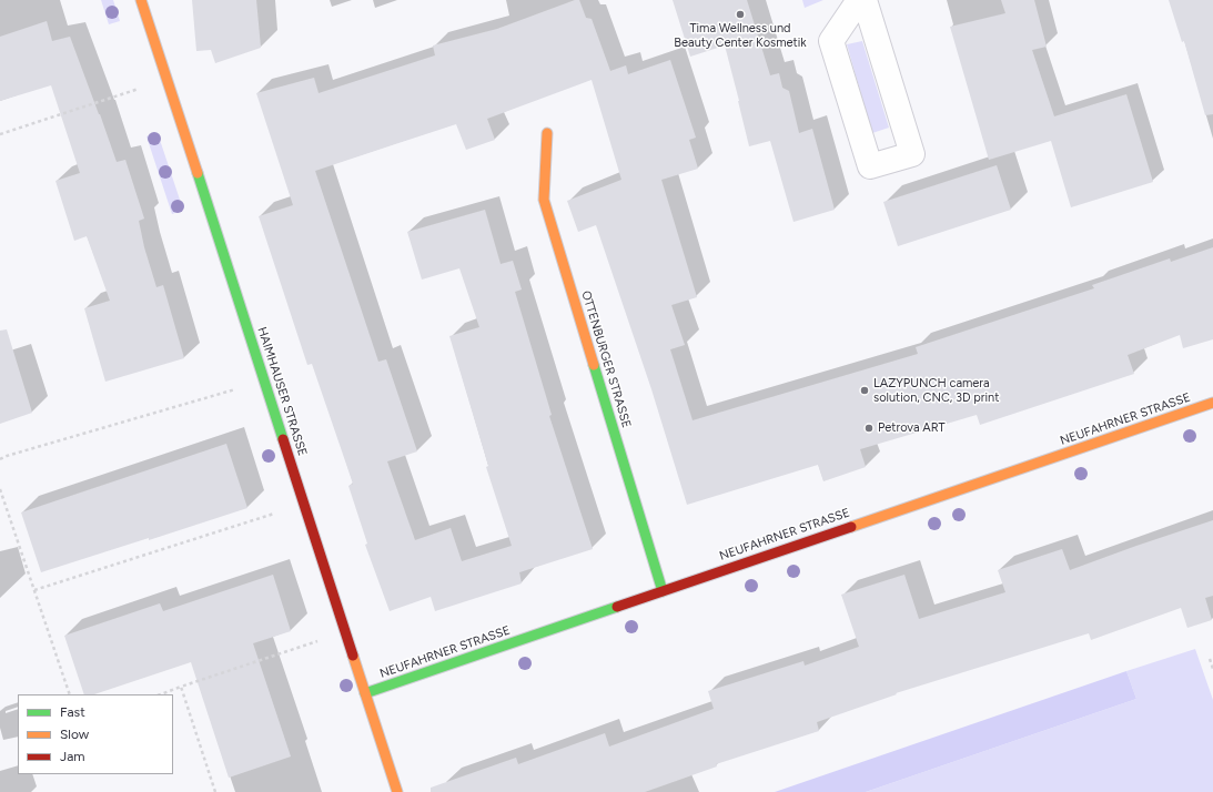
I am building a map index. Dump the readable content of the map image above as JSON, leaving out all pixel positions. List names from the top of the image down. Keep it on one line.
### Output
{"streets":{"street":["OTTENBURGER STRASSE","HAIMHAUSER STRASSE","NEUFAHRNER STRASSE"]},"crossings":[["OTTENBURGER STRASSE","NEUFAHRNER STRASSE"],["HAIMHAUSER STRASSE","NEUFAHRNER STRASSE"]],"places":["Tima Wellness und Beauty Center Kosmetik","LAZYPUNCH camera solution, CNC, 3D print","Petrova ART"],"legend":["Fast","Slow","Jam"]}
